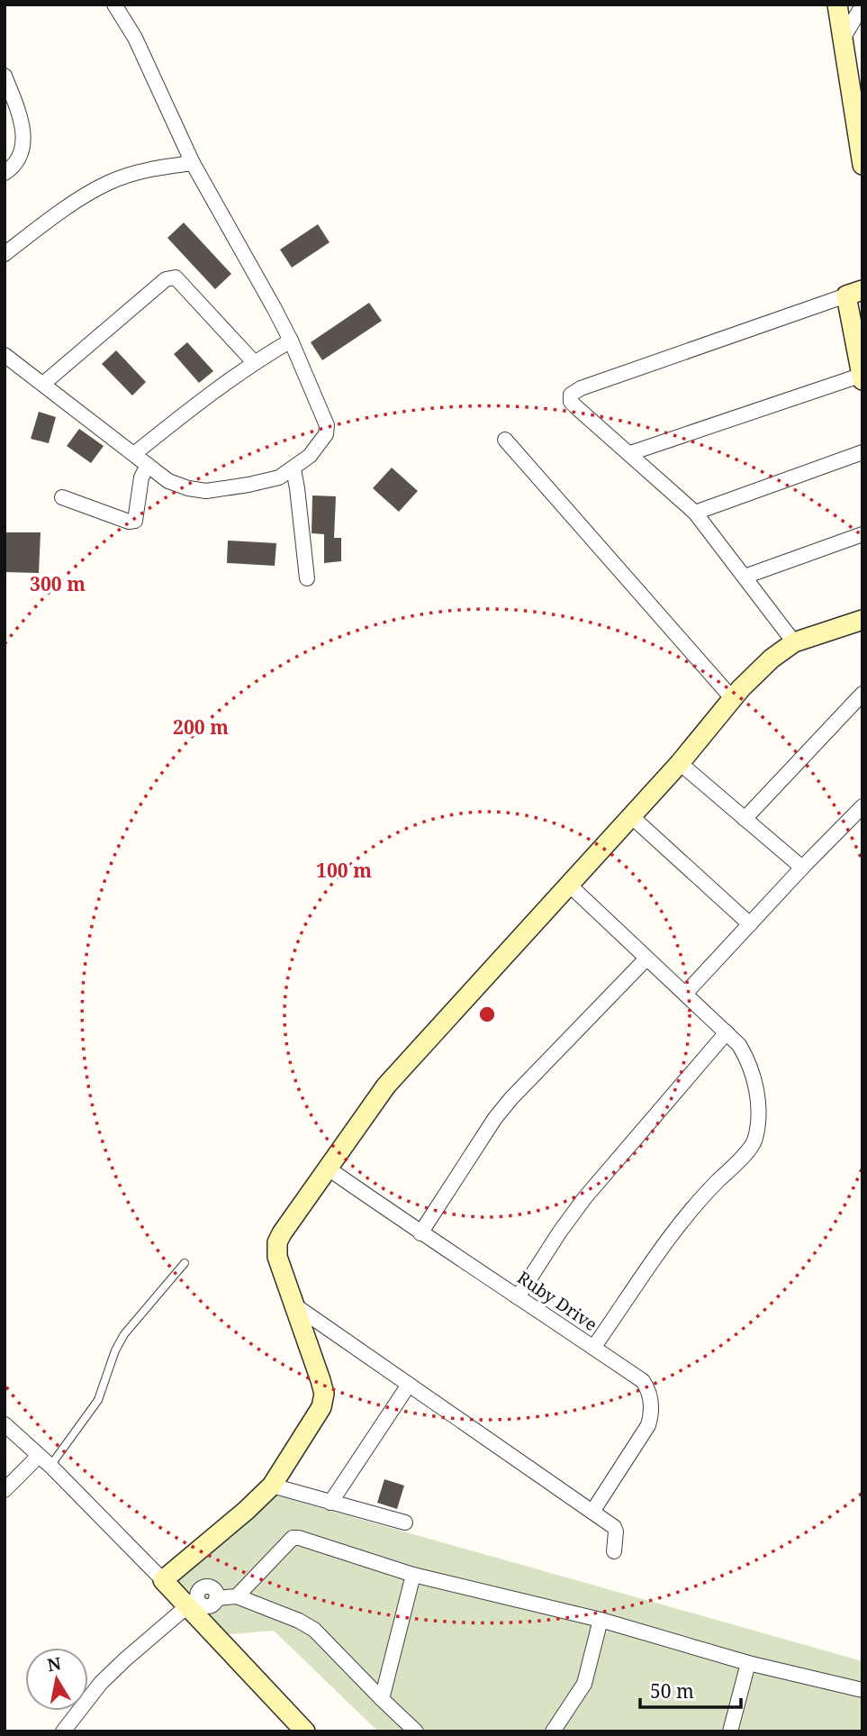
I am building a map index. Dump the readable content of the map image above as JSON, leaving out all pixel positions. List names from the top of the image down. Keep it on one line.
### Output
{"streets":{"street":["Ruby Drive"]},"scale_bar":"50 m","north":"top","rings":["300 m","200 m","100 m"]}
